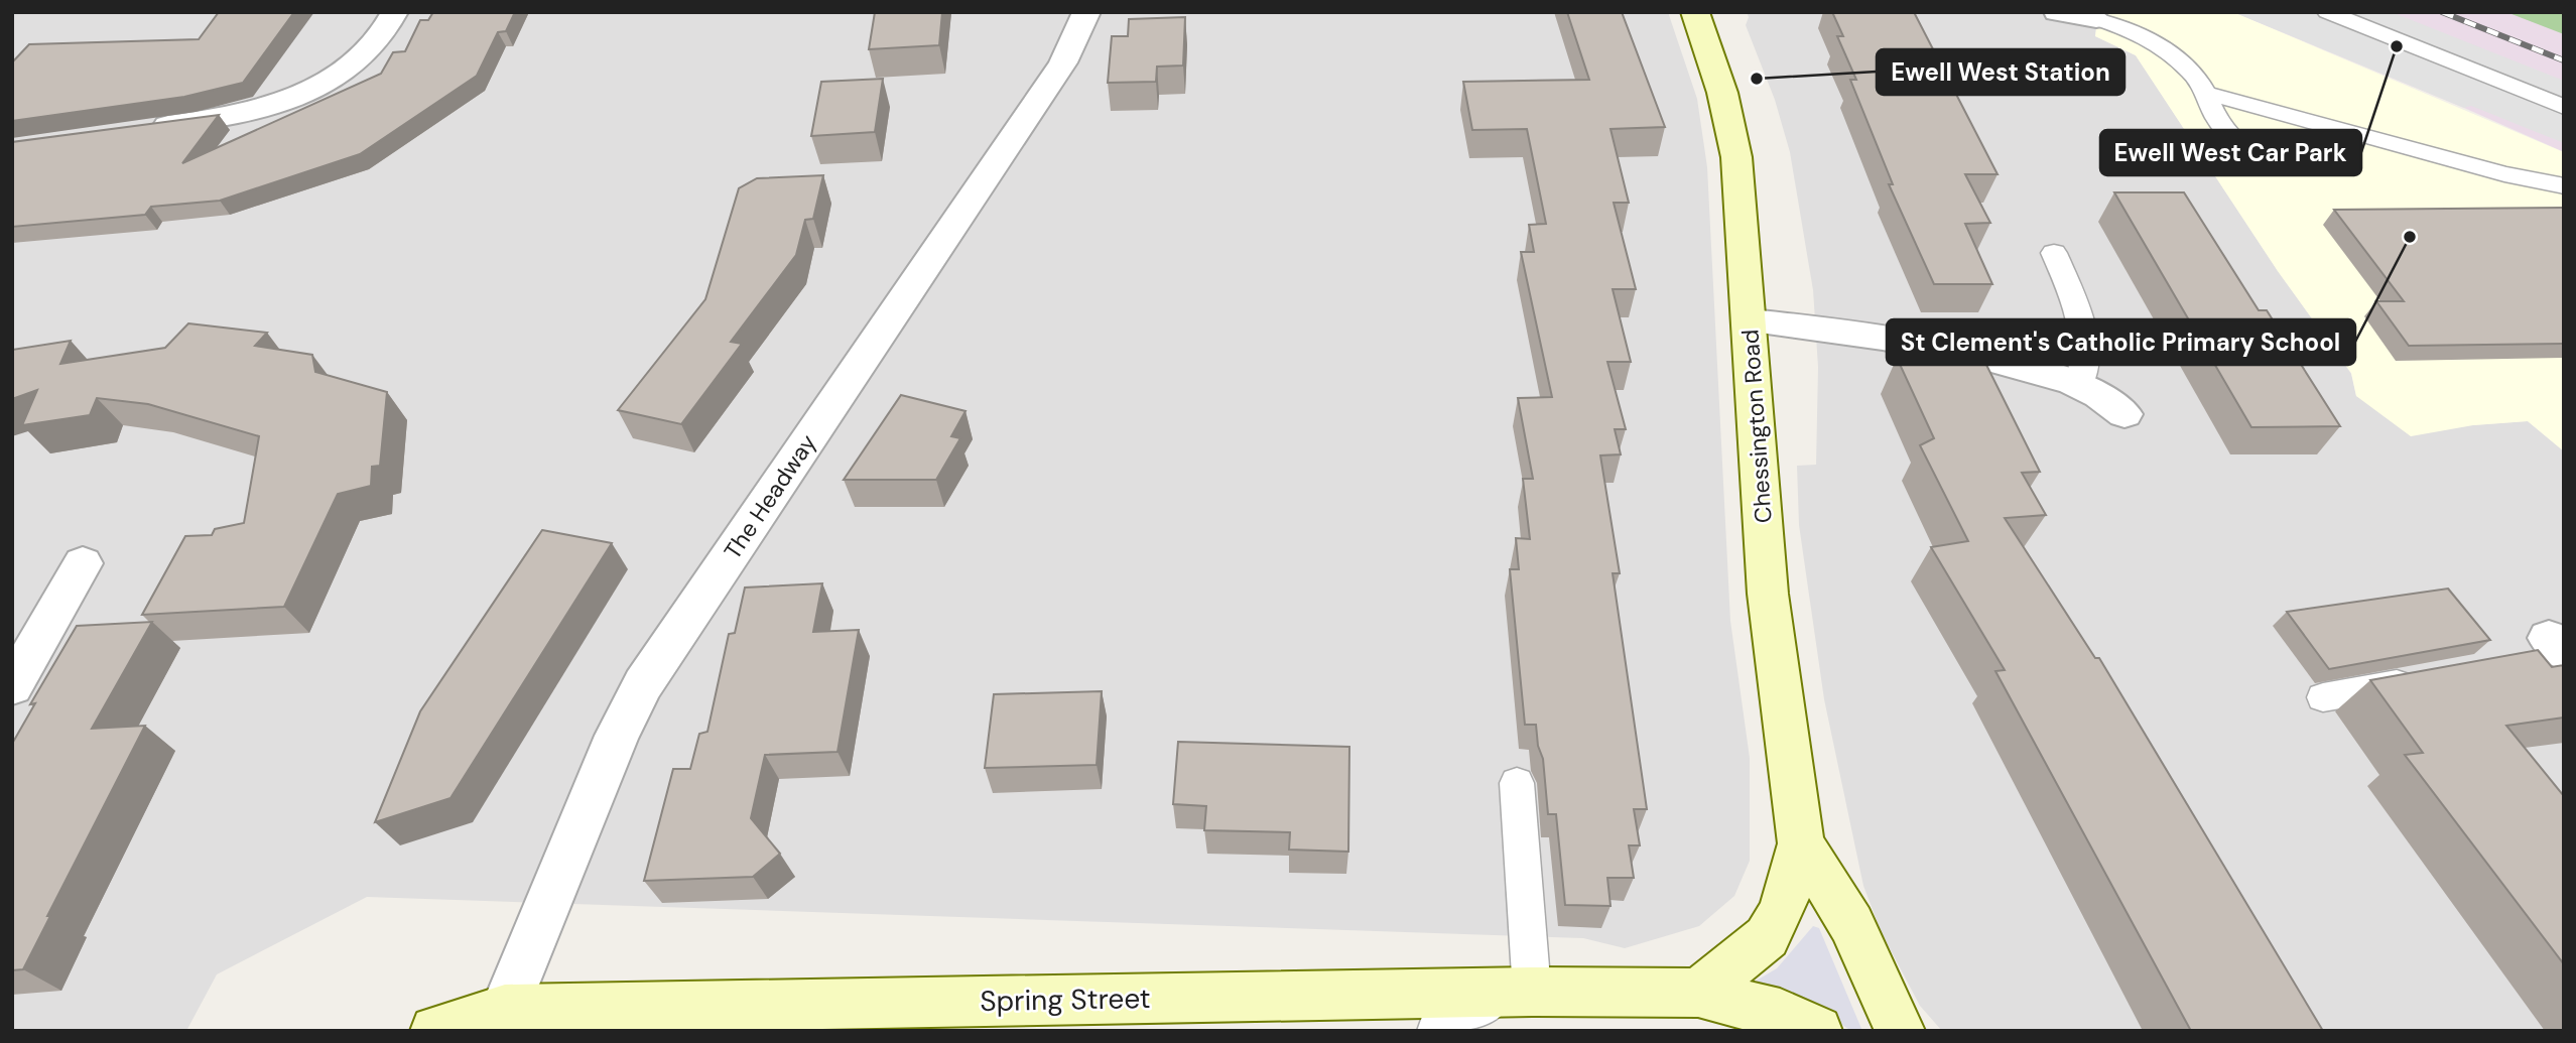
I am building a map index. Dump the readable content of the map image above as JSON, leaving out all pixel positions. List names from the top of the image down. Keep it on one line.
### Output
{"streets":{"main road":["Chessington Road","Spring Street"],"street":["The Headway"]},"crossings":[["Chessington Road","Spring Street"],["The Headway","Spring Street"]],"places":["Ewell West Car Park","Ewell West Station","St Clement's Catholic Primary School"]}
